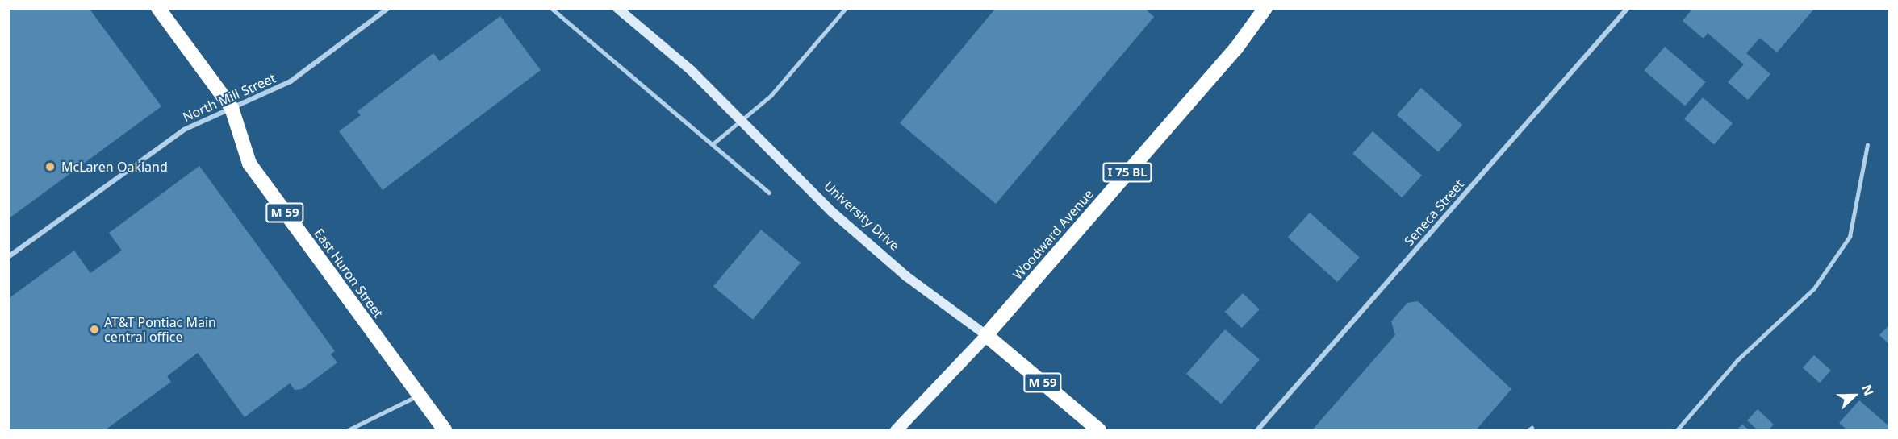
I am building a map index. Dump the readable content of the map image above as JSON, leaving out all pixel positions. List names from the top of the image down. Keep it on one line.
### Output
{"streets":{"highway":["I 75 BL","M 59","University Drive","Woodward Avenue","East Huron Street"],"street":["North Mill Street","Seneca Street"]},"crossings":[["North Mill Street","East Huron Street"],["University Drive","Woodward Avenue"]],"places":["McLaren Oakland","AT&T Pontiac Main central office"],"north":"right"}
